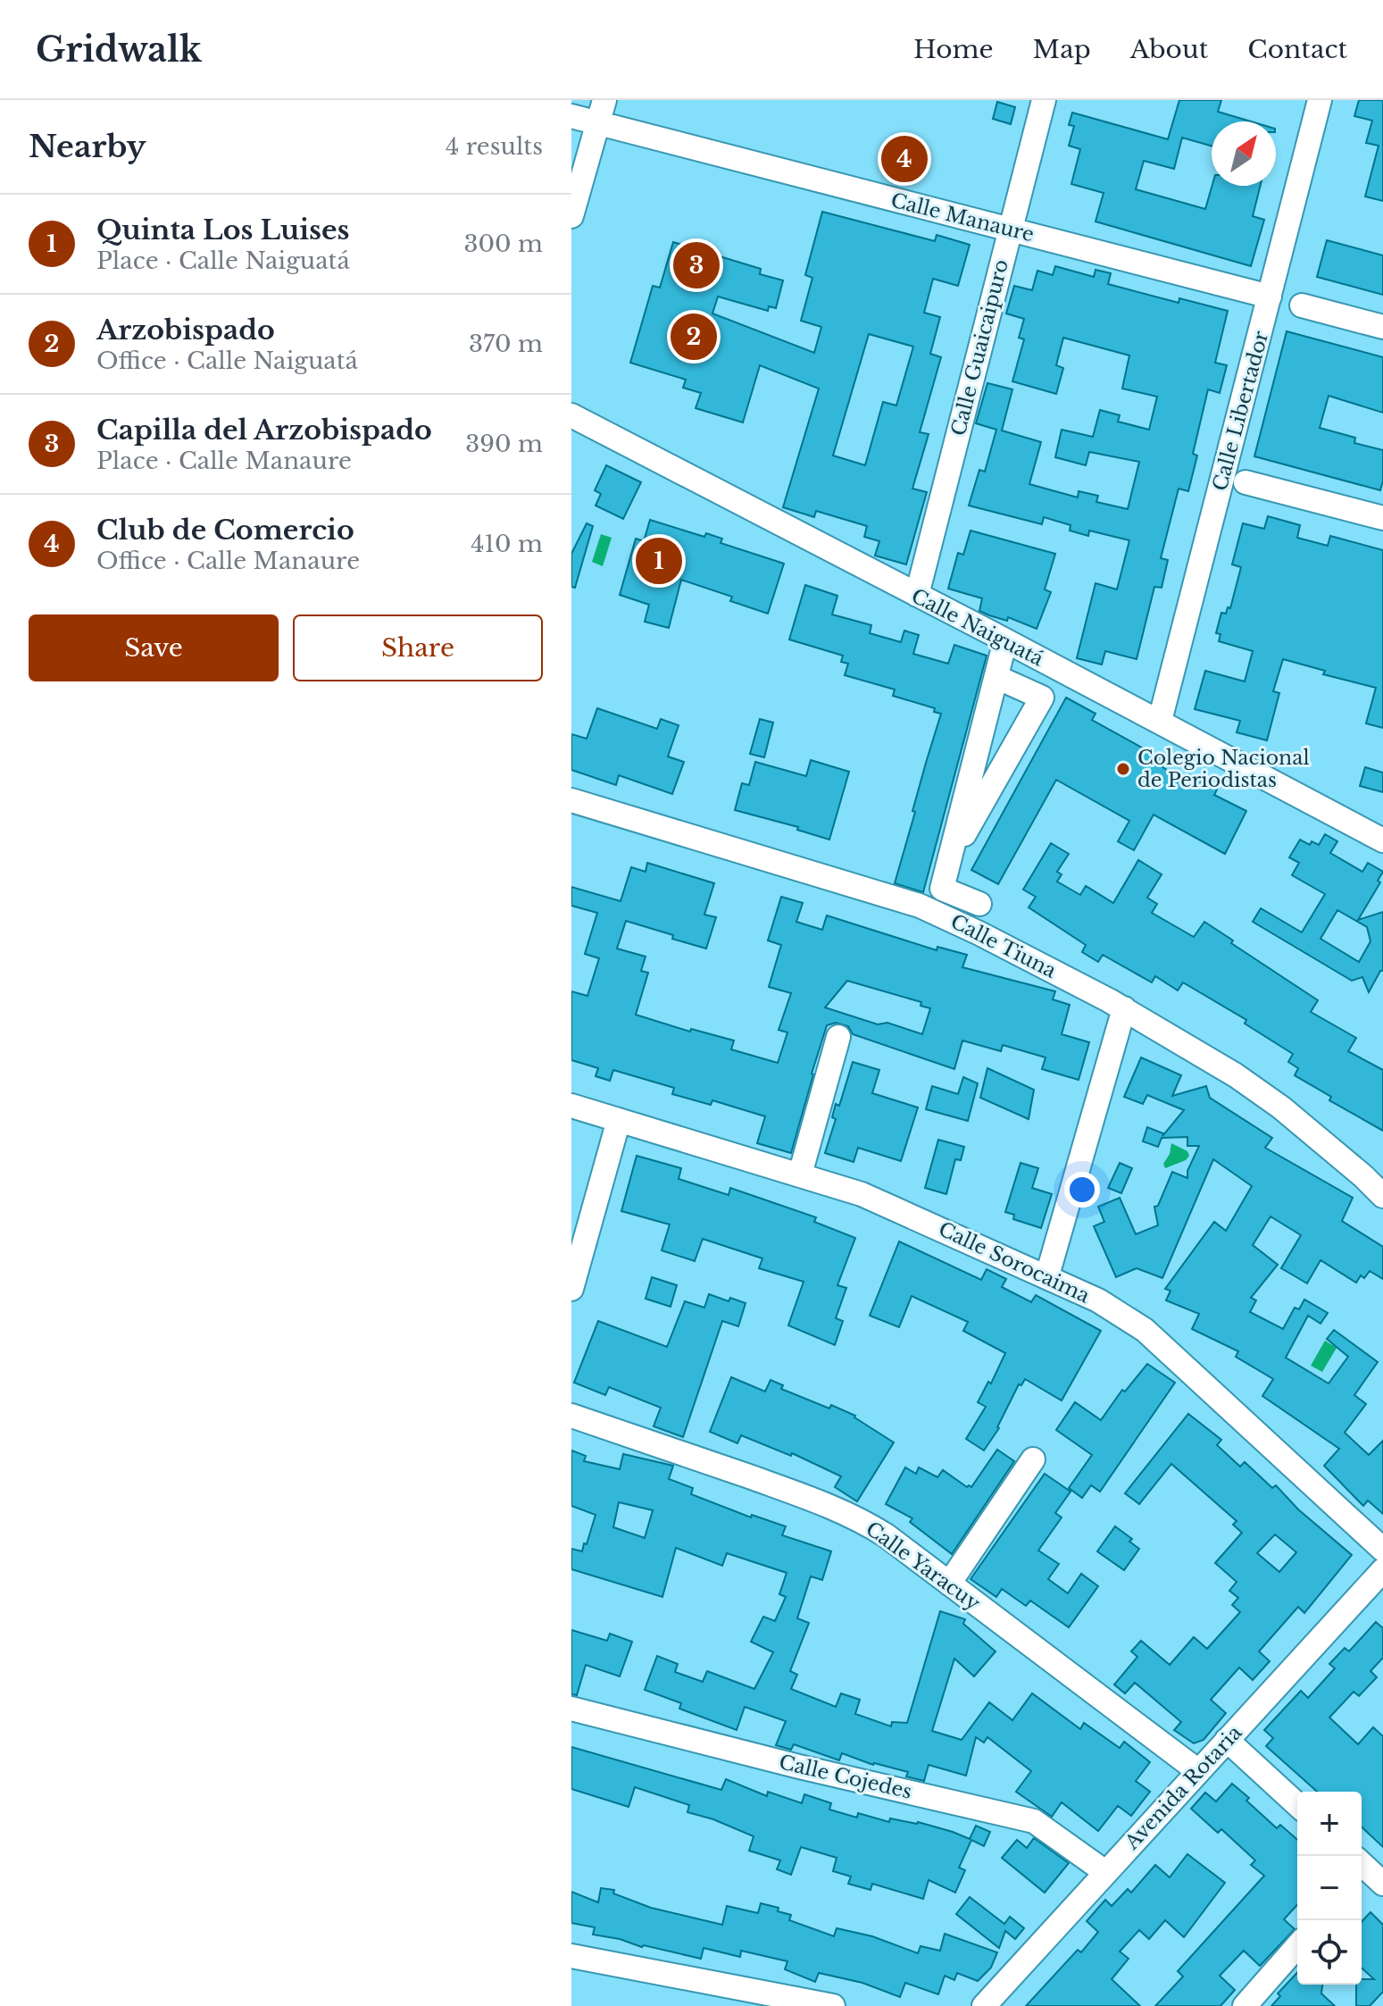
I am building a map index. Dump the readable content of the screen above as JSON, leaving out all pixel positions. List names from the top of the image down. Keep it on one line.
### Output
{"streets":{"street":["Calle Manaure","Calle Guaicaipuro","Calle Libertador","Calle Naiguatá","Calle Tiuna","Calle Sorocaima","Calle Yaracuy","Calle Cojedes","Avenida Rotaria"]},"crossings":[["Calle Manaure","Calle Guaicaipuro"],["Calle Manaure","Calle Libertador"],["Calle Guaicaipuro","Calle Naiguatá"],["Calle Libertador","Calle Naiguatá"],["Calle Yaracuy","Avenida Rotaria"],["Calle Cojedes","Avenida Rotaria"]],"places":["Colegio Nacional de Periodistas"],"north":"top right","page":{"header":"Gridwalk","nav":["Home","Map","About","Contact"],"heading":["Nearby","4 results"],"pins":["4","3","2","1"],"list":[{"mark":"1","name":"Quinta Los Luises","note":"Place · Calle Naiguatá","value":"300 m"},{"mark":"2","name":"Arzobispado","note":"Office · Calle Naiguatá","value":"370 m"},{"mark":"3","name":"Capilla del Arzobispado","note":"Place · Calle Manaure","value":"390 m"},{"mark":"4","name":"Club de Comercio","note":"Office · Calle Manaure","value":"410 m"}],"buttons":["Save","Share"],"map_buttons":["+","−"]}}
